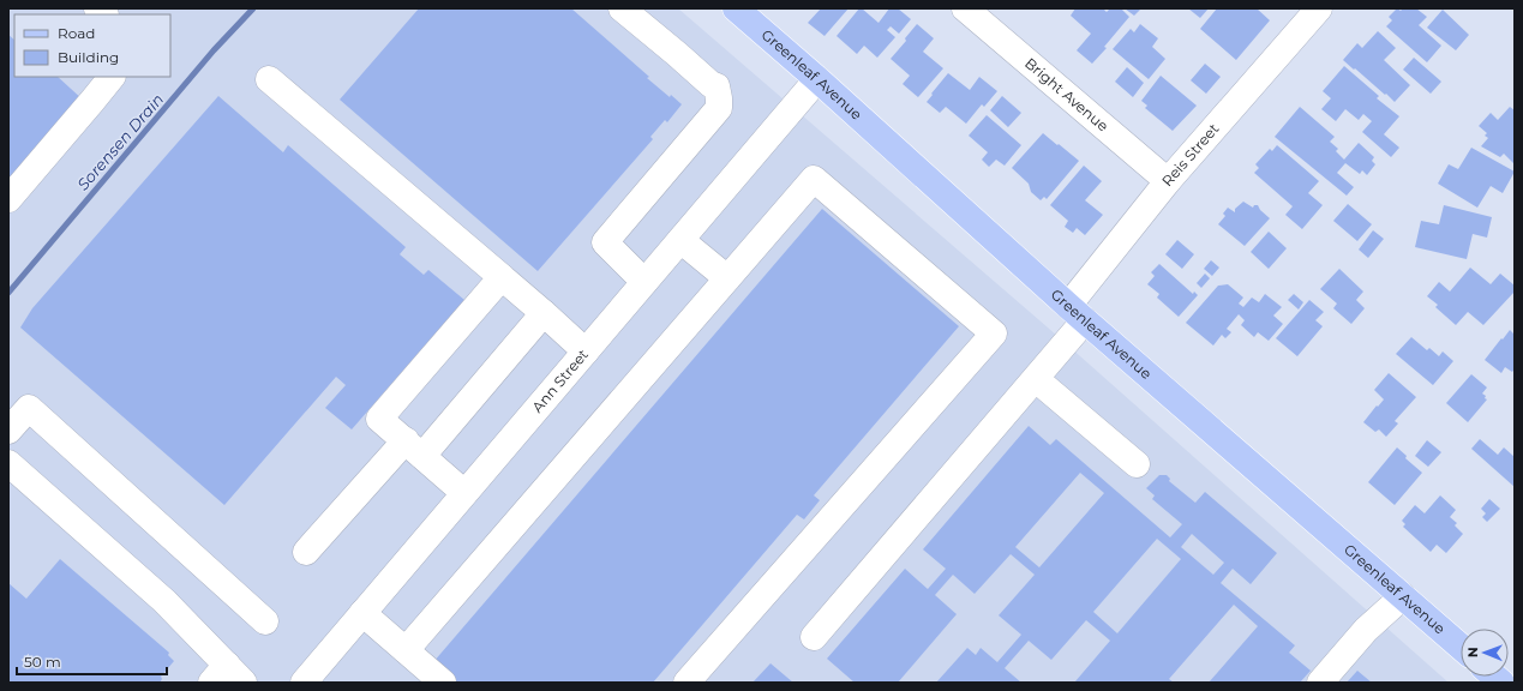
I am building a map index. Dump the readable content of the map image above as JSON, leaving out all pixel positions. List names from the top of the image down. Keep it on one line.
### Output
{"streets":{"main road":["Greenleaf Avenue"],"street":["Bright Avenue","Reis Street","Ann Street"]},"crossings":[["Greenleaf Avenue","Reis Street"],["Greenleaf Avenue","Ann Street"],["Bright Avenue","Reis Street"]],"water":["Sorensen Drain"],"legend":["Road","Building"],"scale_bar":"50 m","north":"left"}
